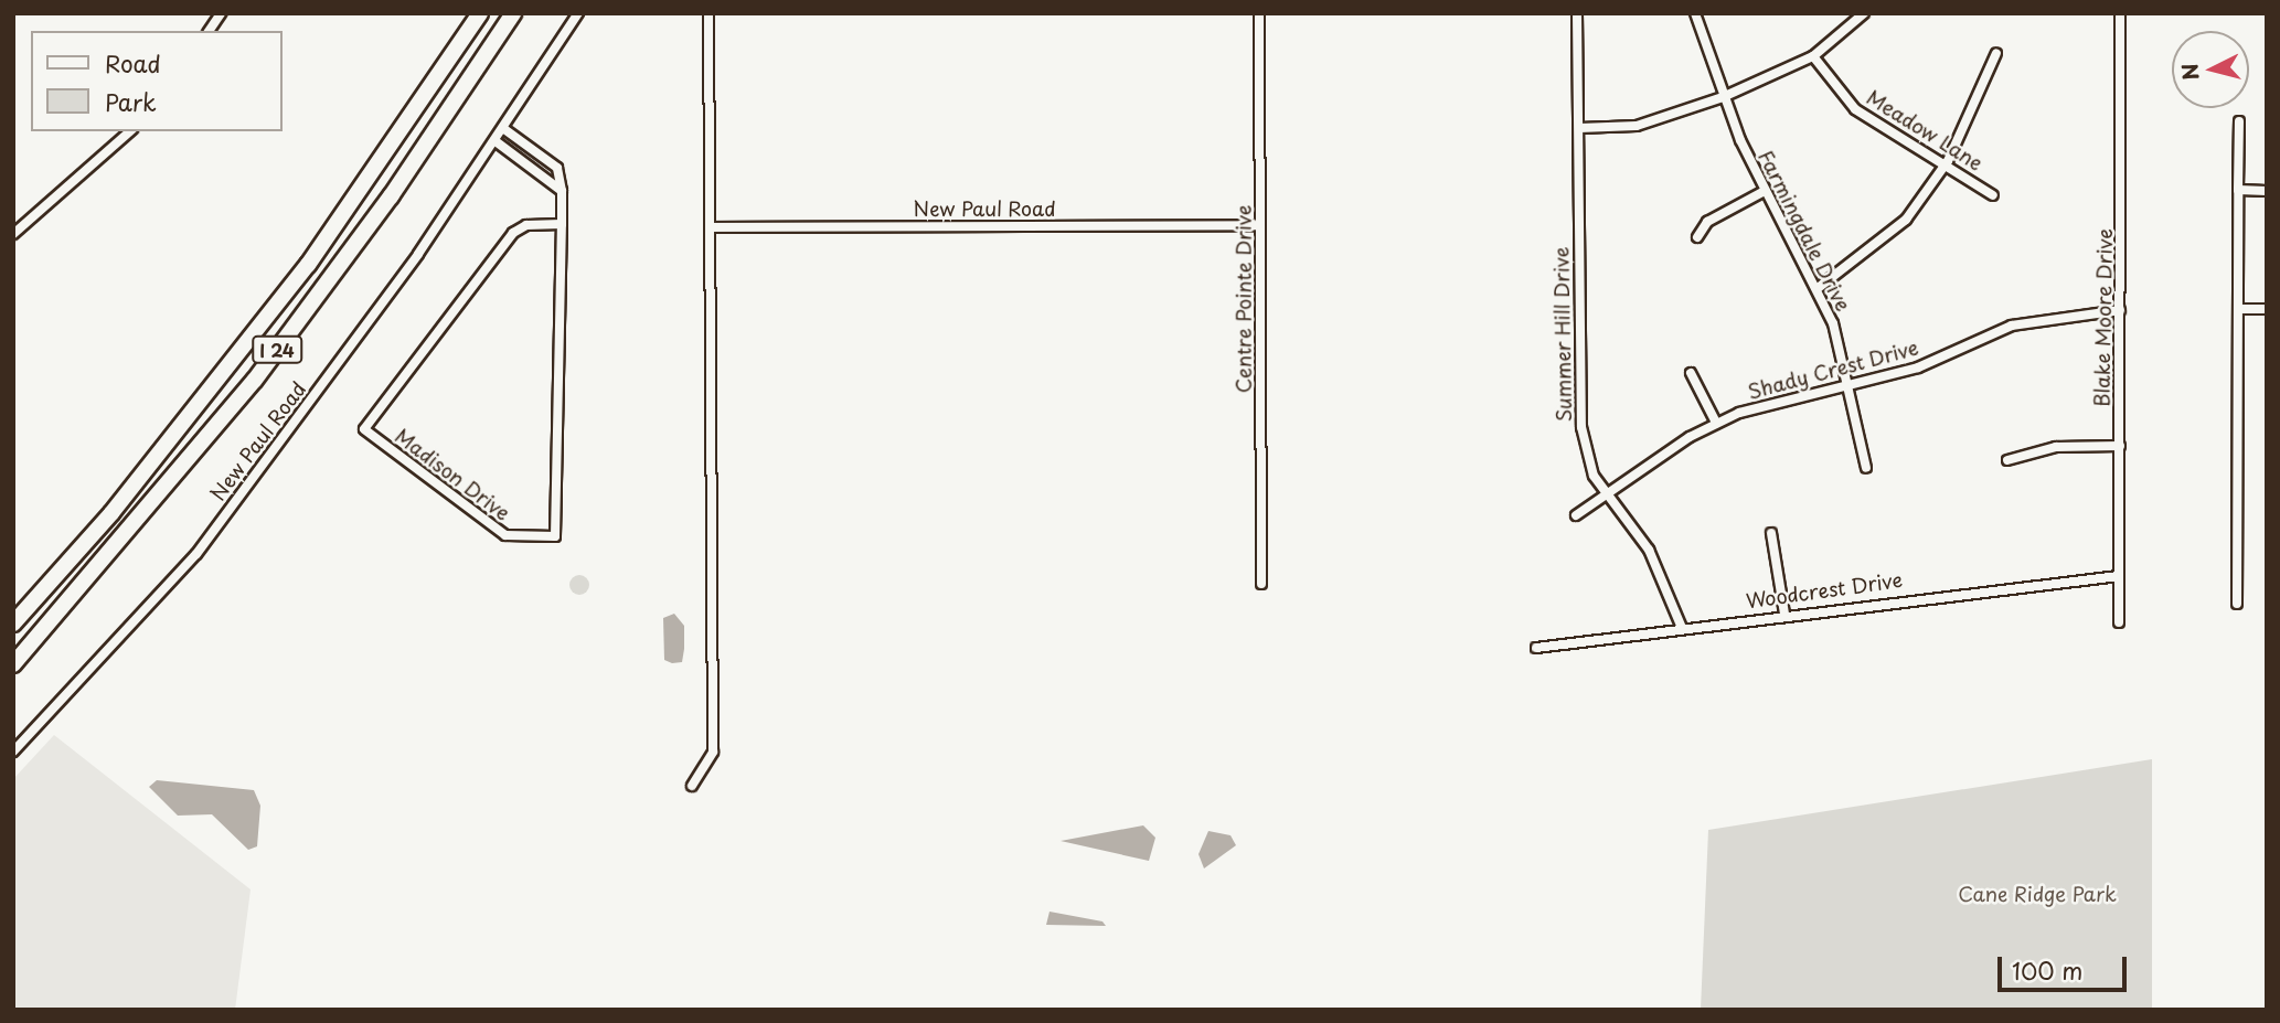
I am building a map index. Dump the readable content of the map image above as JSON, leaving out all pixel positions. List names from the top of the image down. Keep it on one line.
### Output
{"streets":{"highway":["I 24"],"street":["Meadow Lane","New Paul Road","Farmingdale Drive","Centre Pointe Drive","Blake Moore Drive","Summer Hill Drive","Shady Crest Drive","Madison Drive","Woodcrest Drive"]},"crossings":[["New Paul Road","Centre Pointe Drive"],["New Paul Road","Madison Drive"],["Farmingdale Drive","Shady Crest Drive"],["Blake Moore Drive","Shady Crest Drive"],["Blake Moore Drive","Woodcrest Drive"],["Summer Hill Drive","Shady Crest Drive"],["Summer Hill Drive","Woodcrest Drive"]],"parks":["Cane Ridge Park"],"legend":["Road","Park"],"scale_bar":"100 m","north":"left"}
